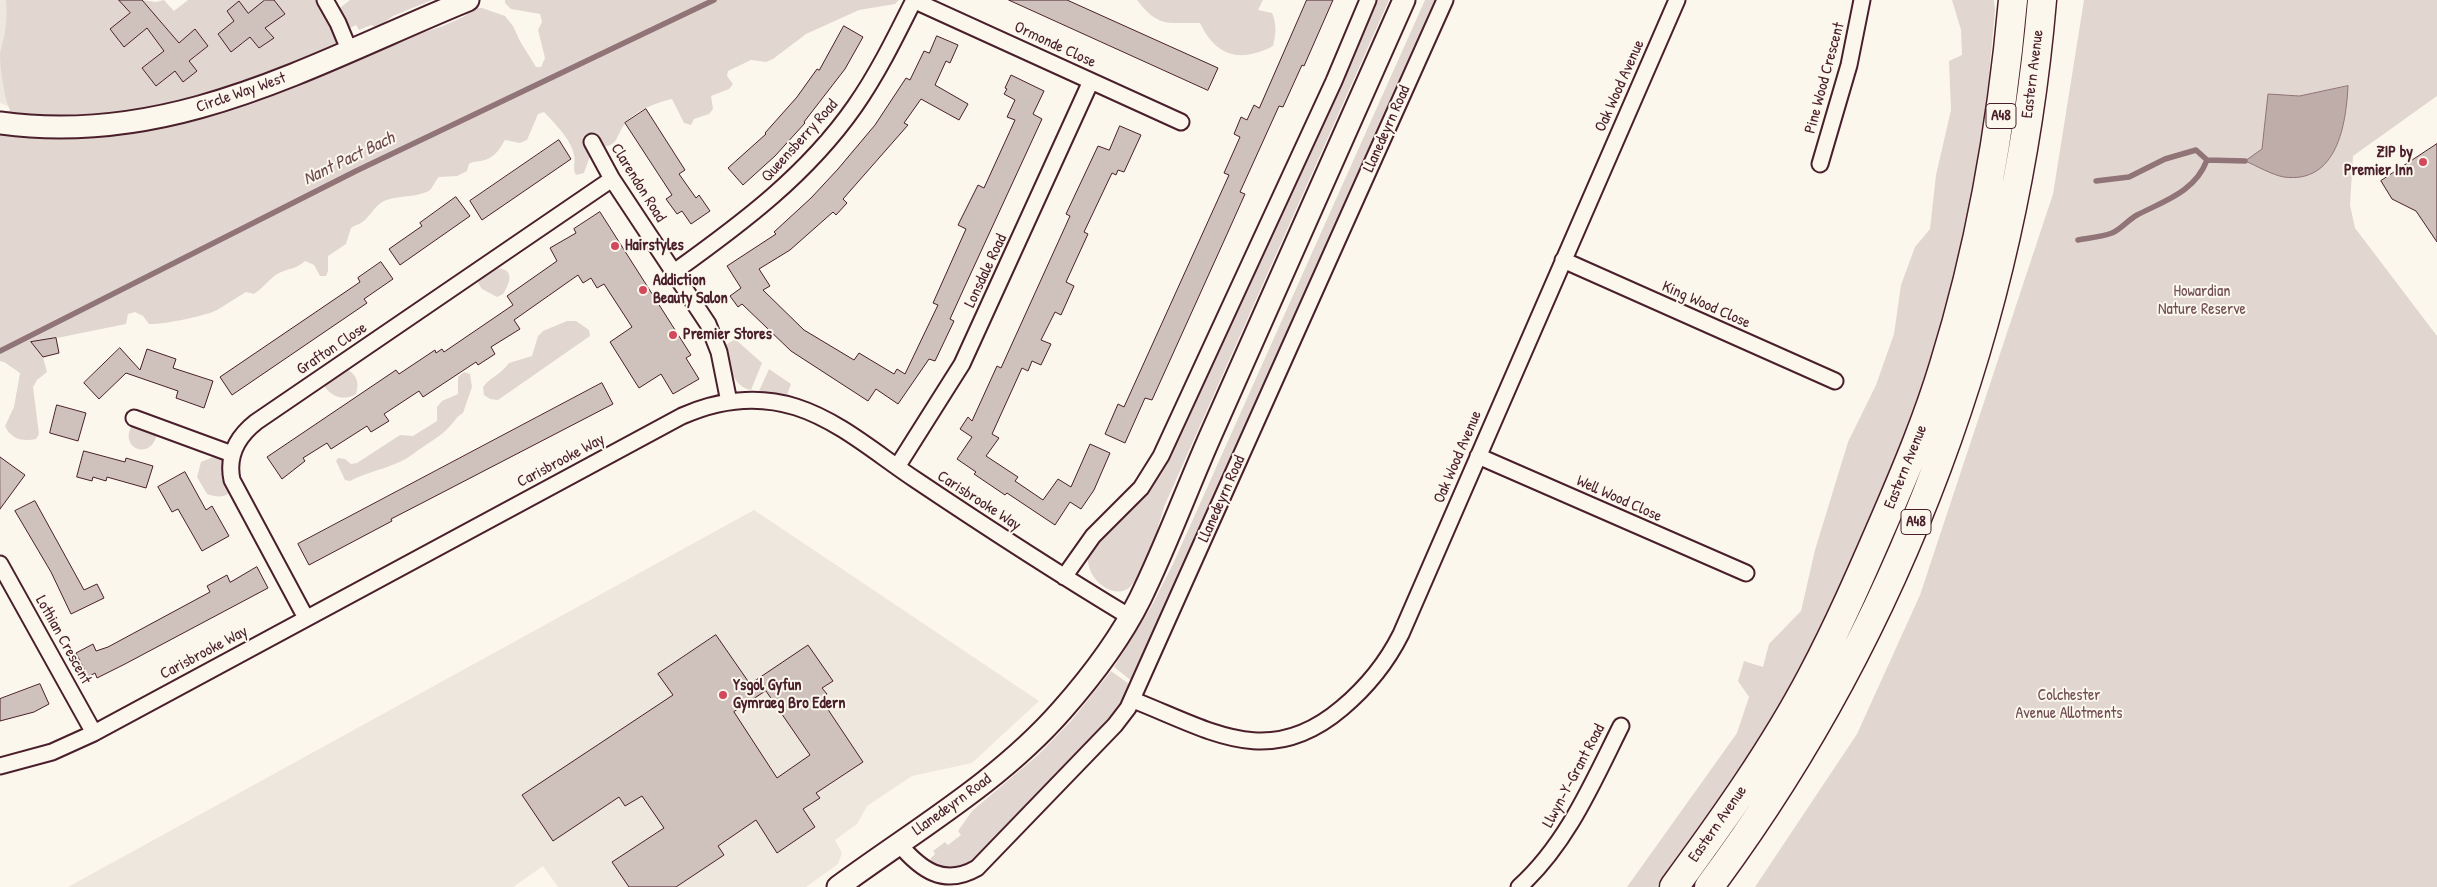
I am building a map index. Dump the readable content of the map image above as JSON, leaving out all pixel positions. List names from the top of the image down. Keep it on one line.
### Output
{"streets":{"highway":["Eastern Avenue","A48"],"street":["Ormonde Close","Pine Wood Crescent","Oak Wood Avenue","Circle Way West","Llanedeyrn Road","Queensberry Road","Clarendon Road","Lonsdale Road","King Wood Close","Grafton Close","Carisbrooke Way","Well Wood Close","Lothian Crescent","Llwyn-Y-Grant Road"]},"crossings":[["Ormonde Close","Queensberry Road"],["Ormonde Close","Lonsdale Road"],["Eastern Avenue","A48"],["Oak Wood Avenue","Llanedeyrn Road"],["Oak Wood Avenue","King Wood Close"],["Oak Wood Avenue","Well Wood Close"],["Llanedeyrn Road","Carisbrooke Way"],["Queensberry Road","Clarendon Road"],["Clarendon Road","Grafton Close"],["Clarendon Road","Carisbrooke Way"],["Lonsdale Road","Carisbrooke Way"],["Carisbrooke Way","Lothian Crescent"]],"water":["Nant Pact Bach"],"parks":["Howardian Nature Reserve","Colchester Avenue Allotments"],"places":["ZIP by Premier Inn","Hairstyles","Addiction Beauty Salon","Premier Stores","Ysgol Gyfun Gymraeg Bro Edern"]}
